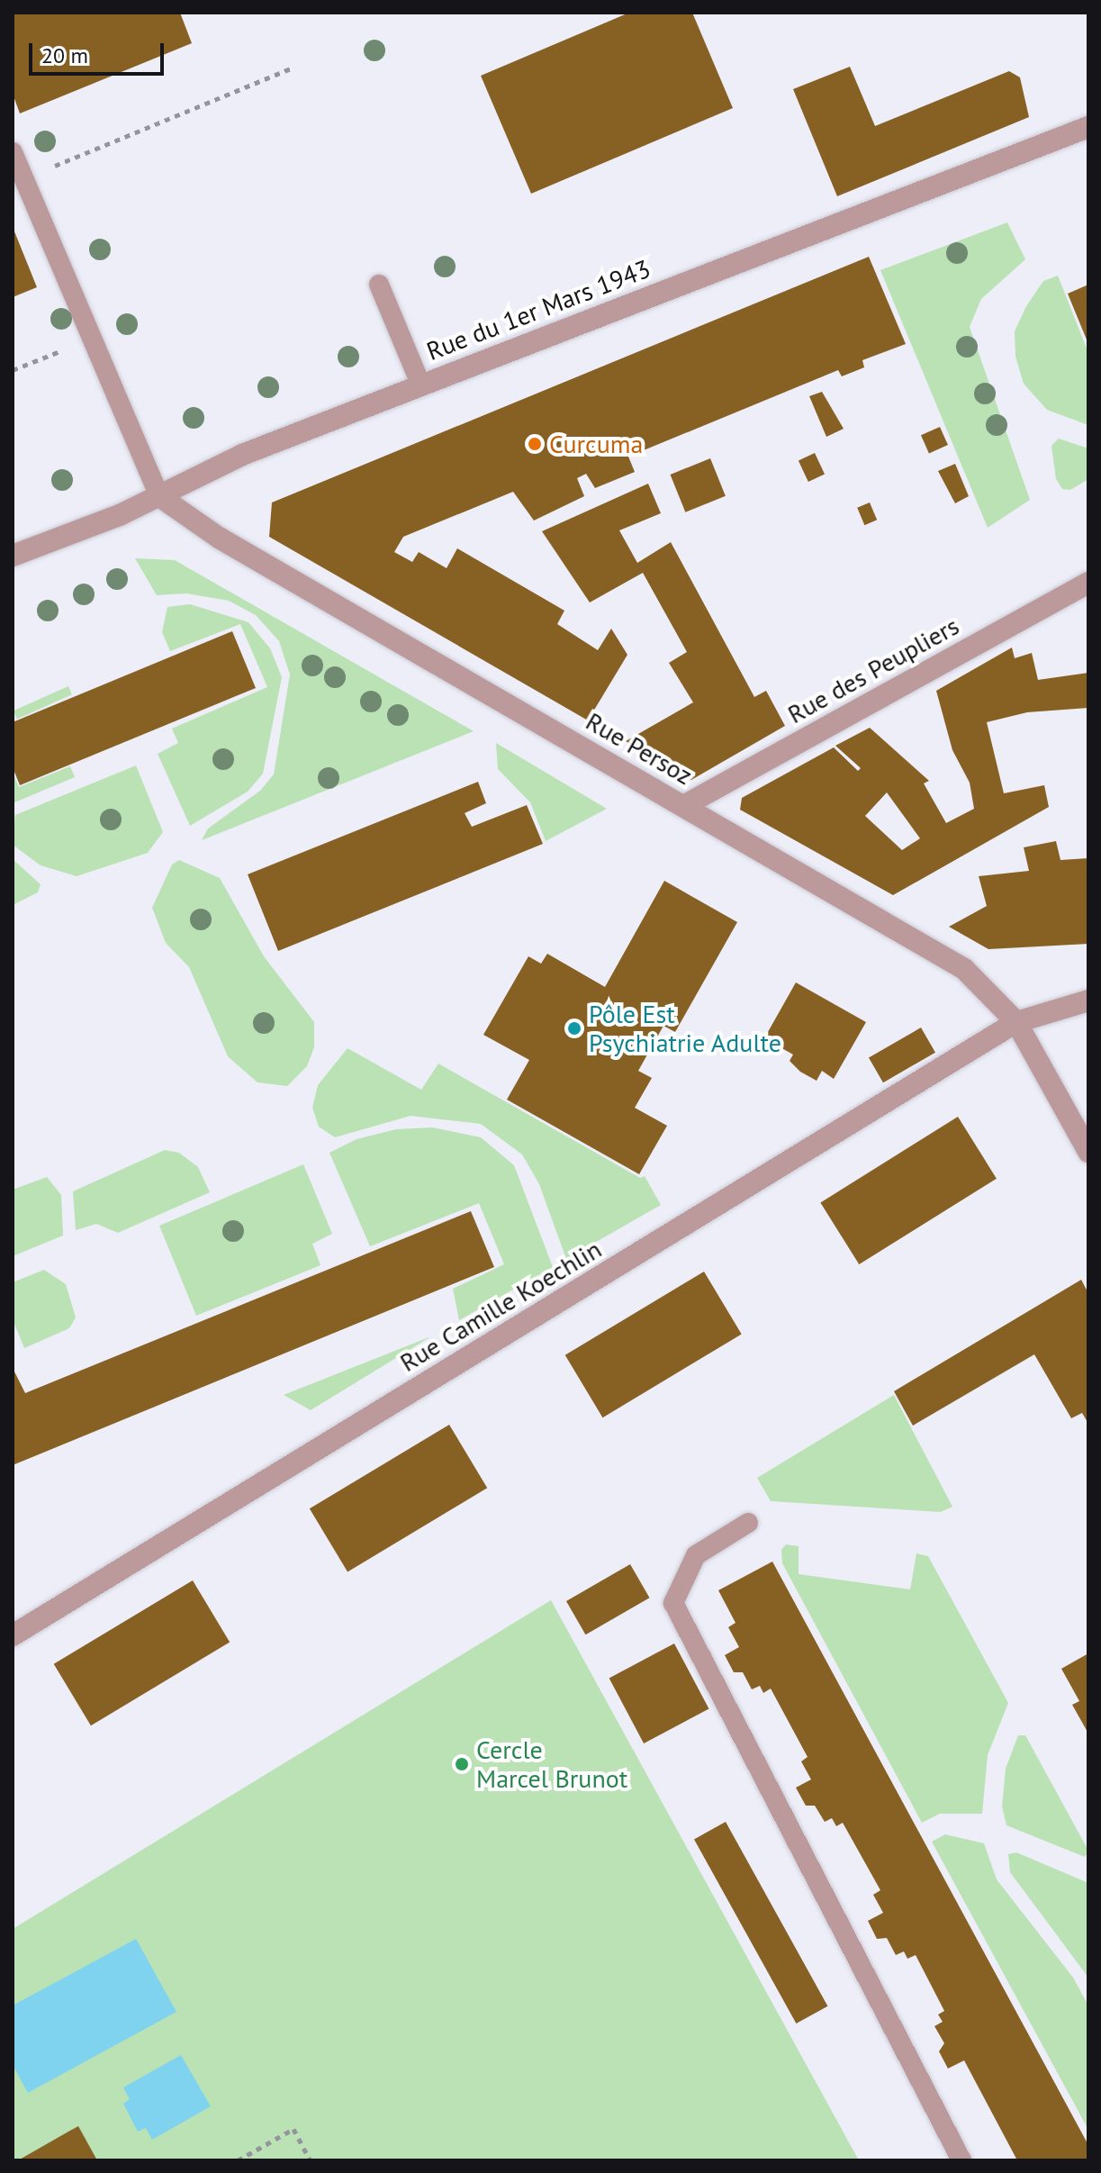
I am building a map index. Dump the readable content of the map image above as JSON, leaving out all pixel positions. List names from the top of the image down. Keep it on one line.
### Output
{"streets":{"street":["Rue du 1er Mars 1943","Rue des Peupliers","Rue Persoz","Rue Camille Koechlin"]},"crossings":[["Rue du 1er Mars 1943","Rue Persoz"],["Rue des Peupliers","Rue Persoz"],["Rue Persoz","Rue Camille Koechlin"]],"places":["Curcuma","Pôle Est Psychiatrie Adulte","Cercle Marcel Brunot"],"scale_bar":"20 m"}
